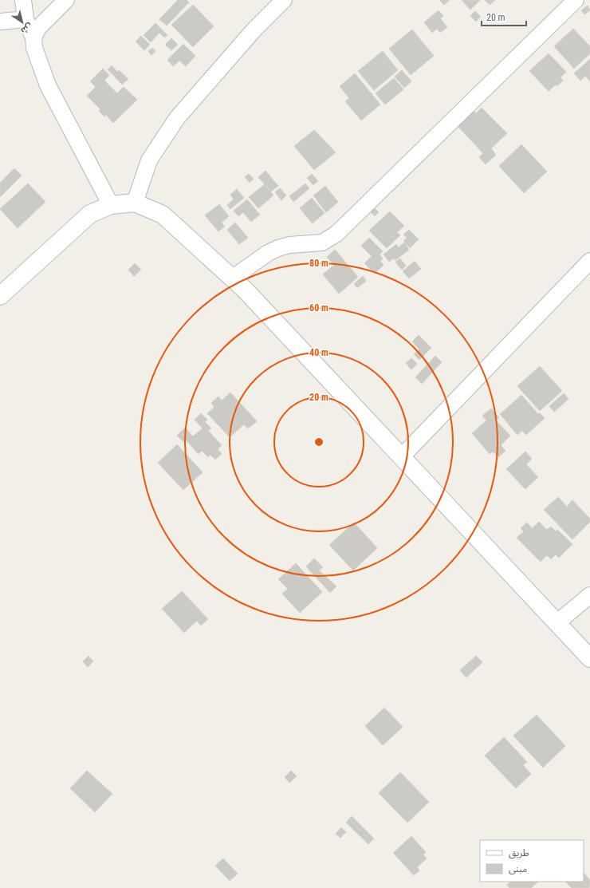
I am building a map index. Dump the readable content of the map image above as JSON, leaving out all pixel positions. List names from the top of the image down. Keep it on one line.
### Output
{"legend":["طريق","مبنى"],"scale_bar":"20 m","north":"bottom right","rings":["80 m","60 m","40 m","20 m"]}
